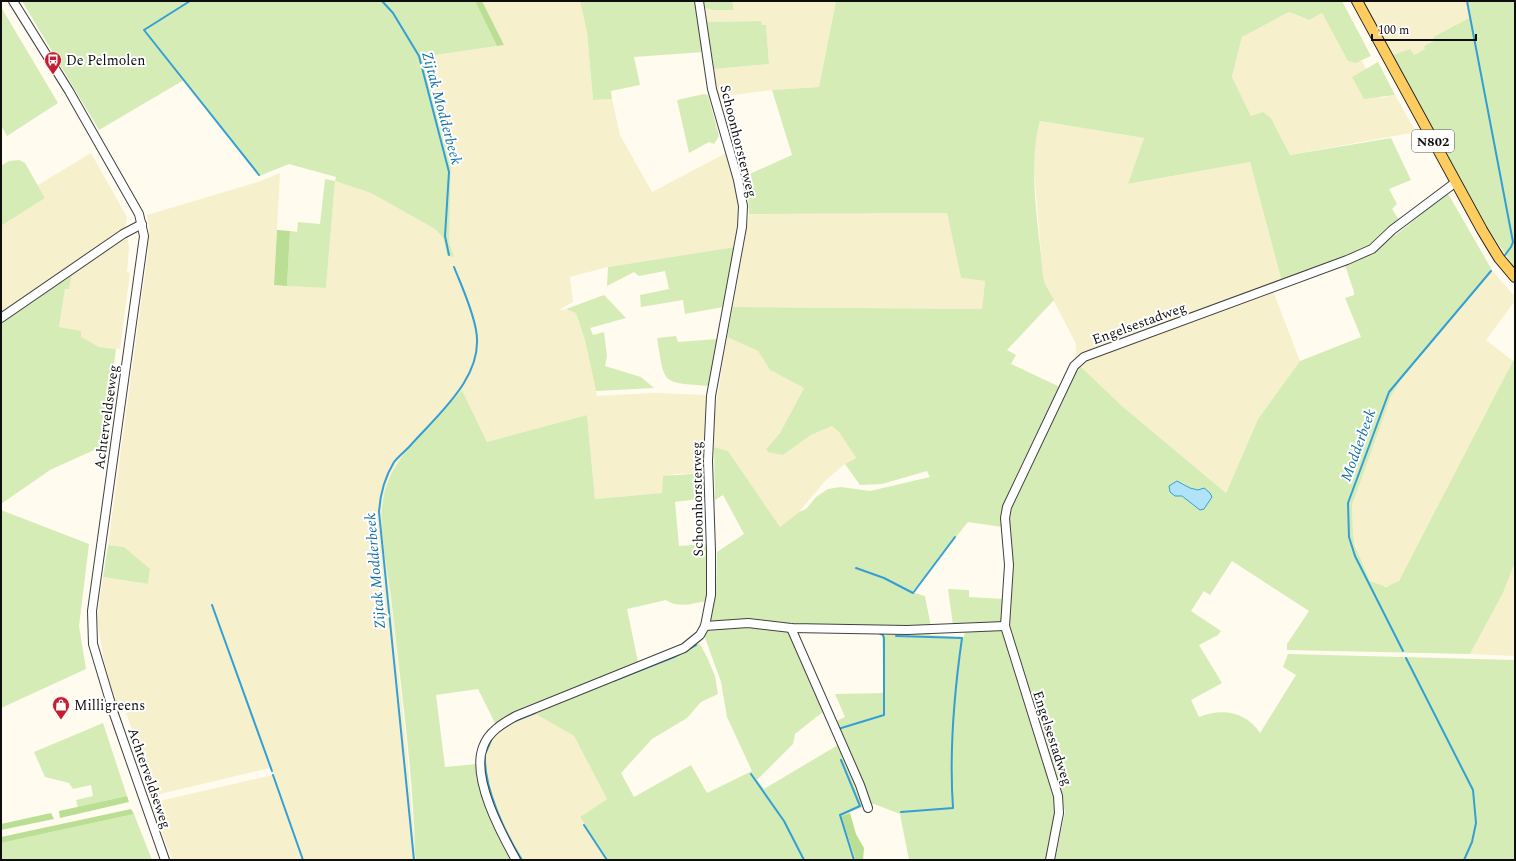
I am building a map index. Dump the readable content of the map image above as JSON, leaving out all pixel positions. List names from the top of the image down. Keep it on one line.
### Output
{"streets":{"main road":["N802"],"street":["Schoonhorsterweg","Engelsestadweg","Achterveldseweg"]},"crossings":[["N802","Engelsestadweg"]],"water":["Zijtak Modderbeek","Modderbeek"],"places":{"bus stop":["De Pelmolen"],"shop":["Milligreens"]},"scale_bar":"100 m"}
